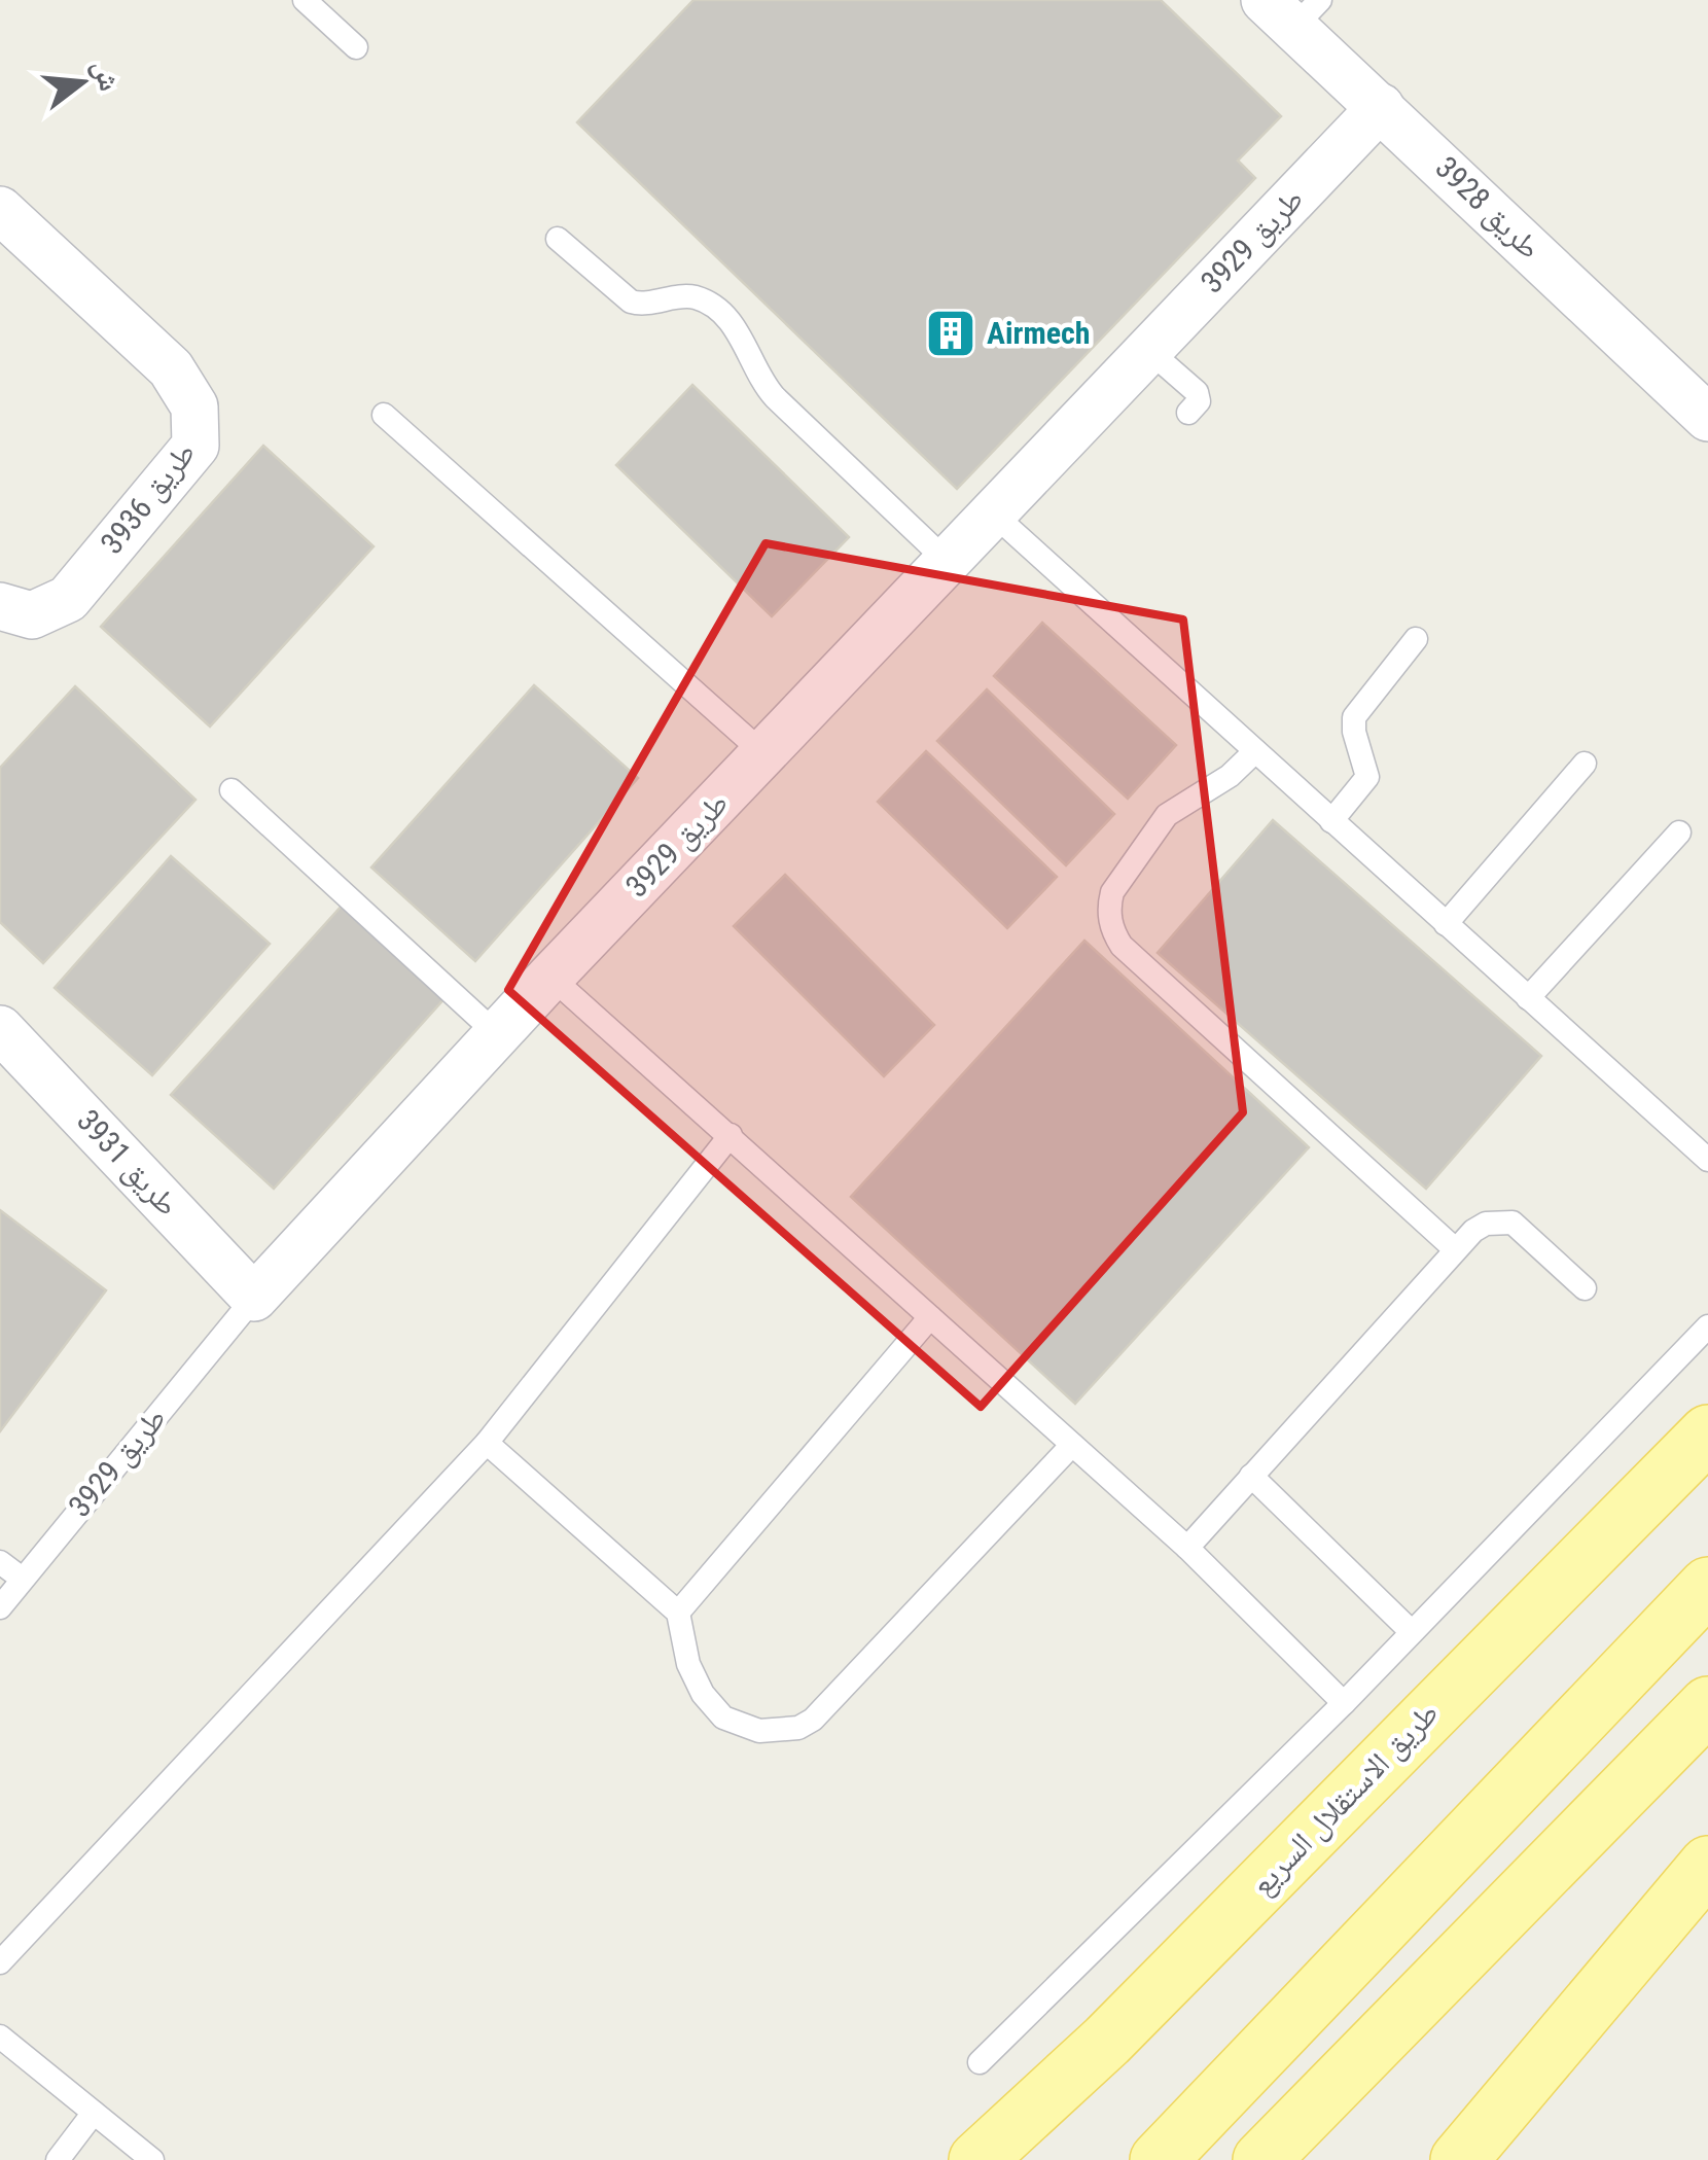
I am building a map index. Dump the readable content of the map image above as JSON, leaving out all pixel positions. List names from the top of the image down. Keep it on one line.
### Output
{"streets":{"main road":["طريق الاستقلال السريع"],"street":["طريق 3928","طريق 3929","طريق 3936","طريق 3931"]},"crossings":[["طريق 3928","طريق 3929"],["طريق 3929","طريق 3931"]],"places":{"building":["Airmech"]},"north":"right"}
